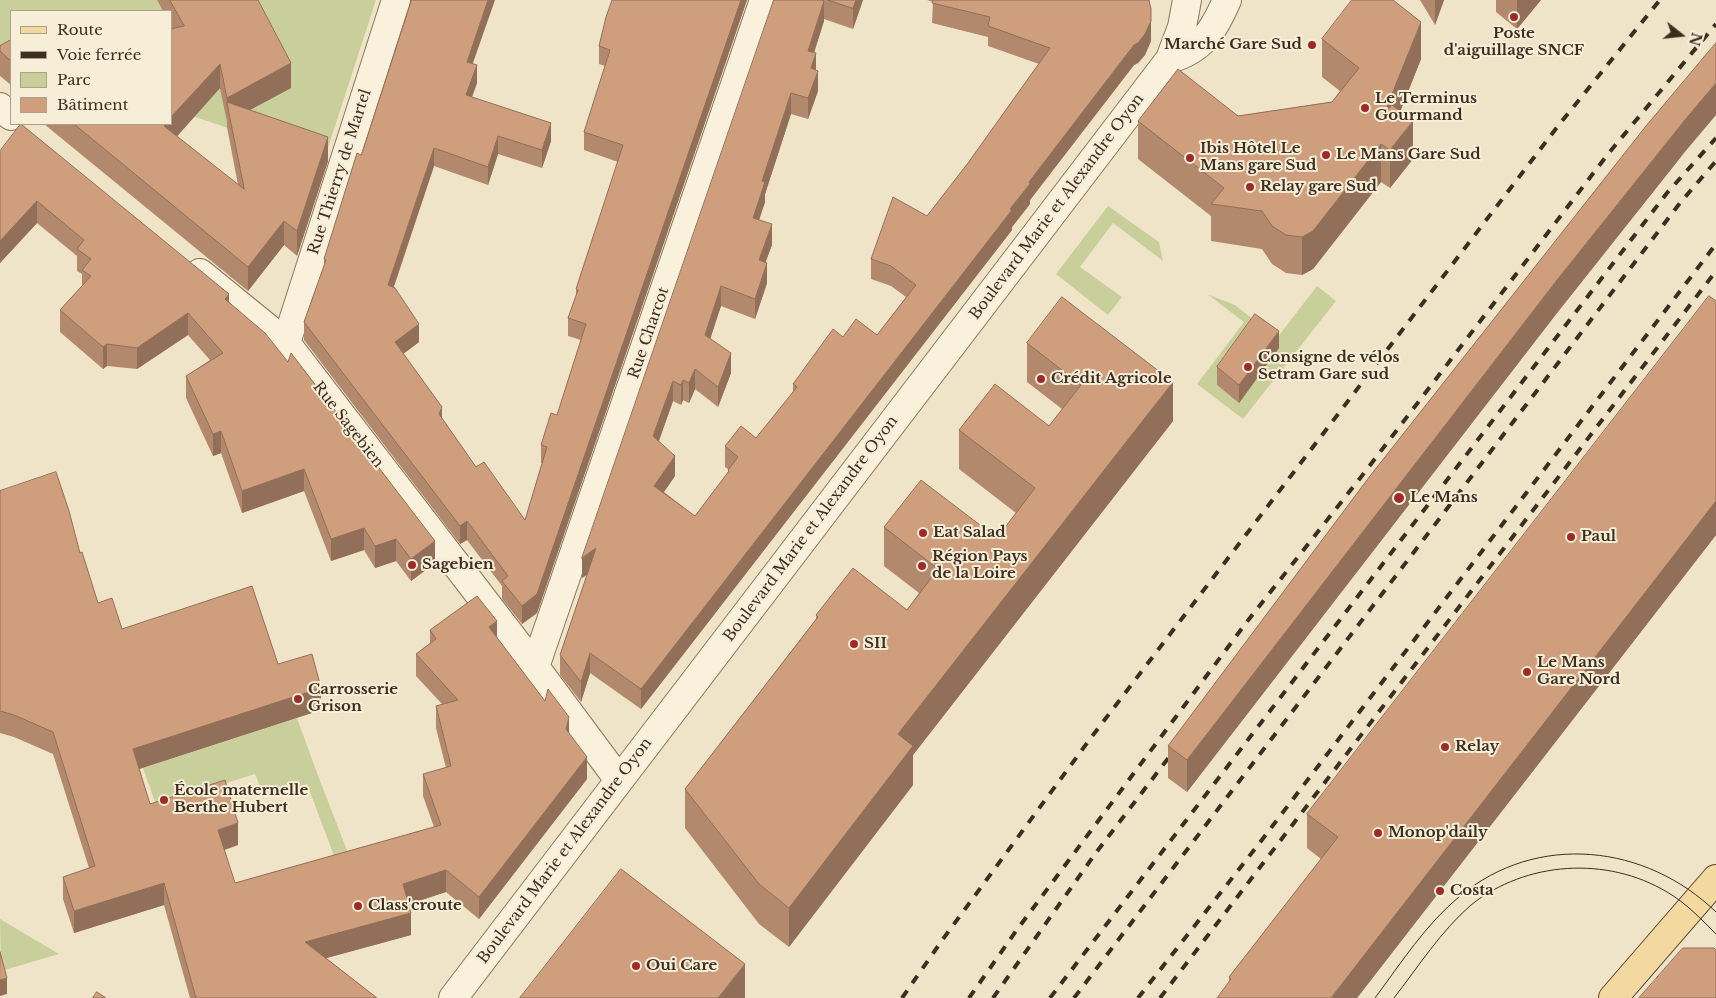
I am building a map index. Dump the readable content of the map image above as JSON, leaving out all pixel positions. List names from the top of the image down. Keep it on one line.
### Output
{"streets":{"street":["Rue Thierry de Martel","Boulevard Marie et Alexandre Oyon","Rue Charcot","Rue Sagebien"]},"crossings":[["Rue Thierry de Martel","Rue Sagebien"],["Boulevard Marie et Alexandre Oyon","Rue Sagebien"],["Rue Charcot","Rue Sagebien"]],"places":["Poste d'aiguillage SNCF","Marché Gare Sud","Le Terminus Gourmand","Le Mans Gare Sud","Ibis Hôtel Le Mans gare Sud","Relay gare Sud","Consigne de vélos Setram Gare sud","Crédit Agricole","Le Mans","Eat Salad","Paul","Sagebien","Région Pays de la Loire","SII","Le Mans Gare Nord","Carrosserie Grison","Relay","École maternelle Berthe Hubert","Monop'daily","Costa","Class'croute","Oui Care"],"legend":["Route","Voie ferrée","Parc","Bâtiment"],"north":"right"}
